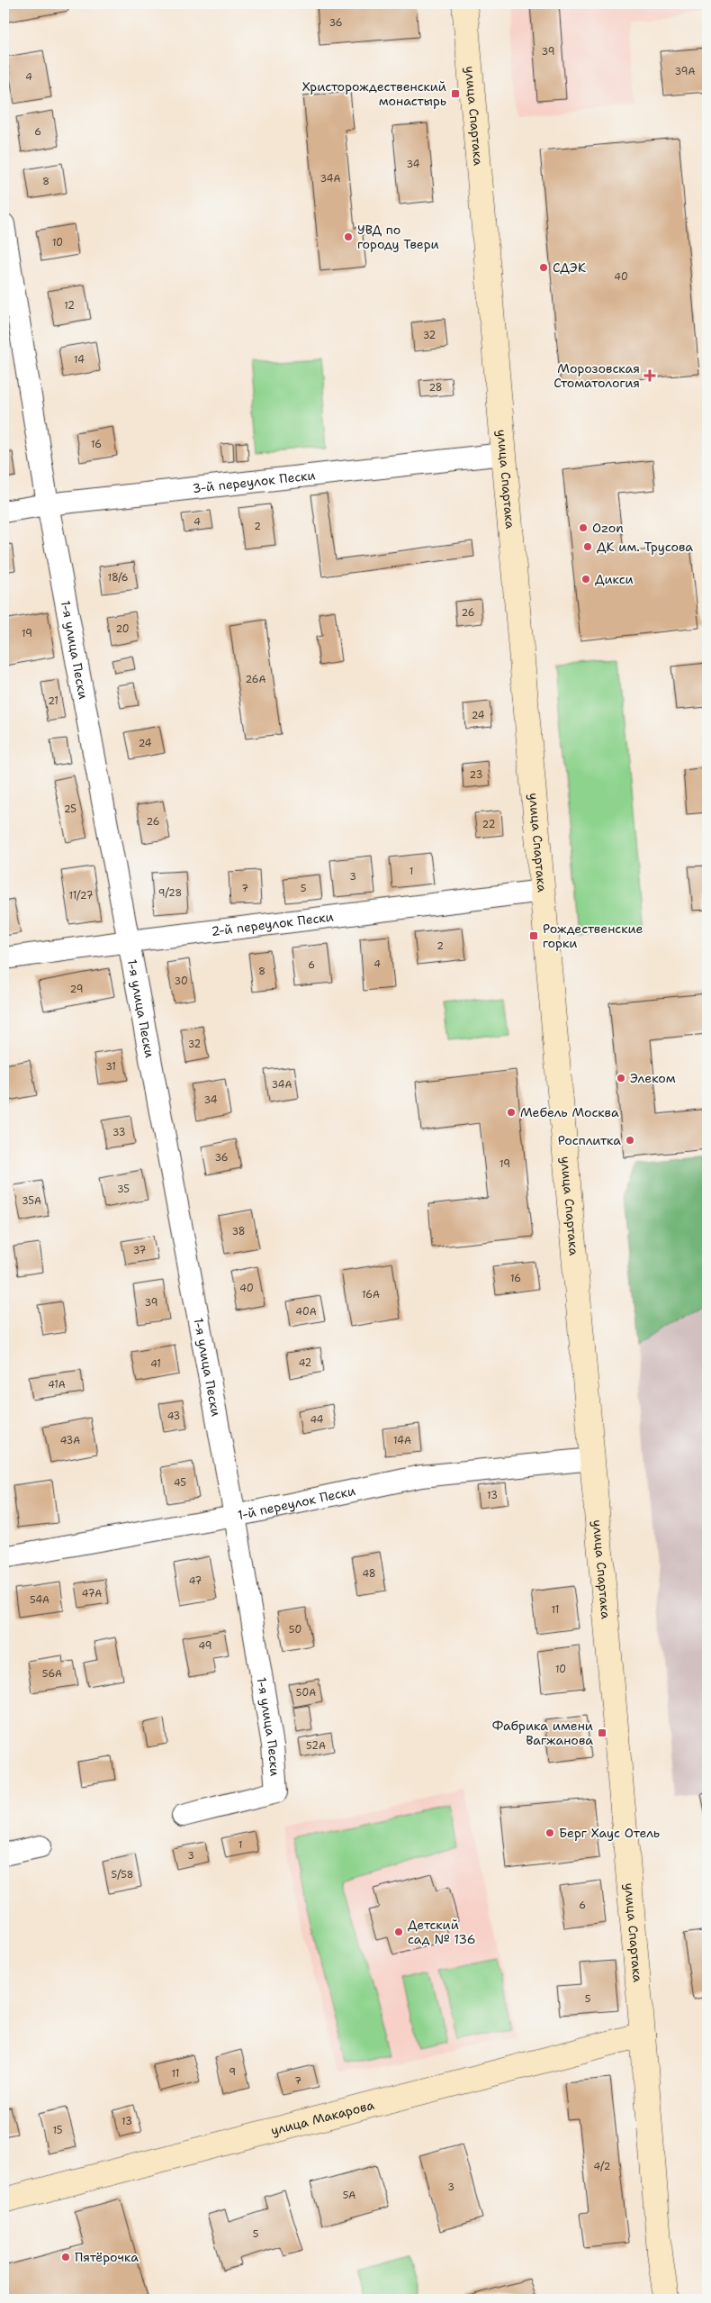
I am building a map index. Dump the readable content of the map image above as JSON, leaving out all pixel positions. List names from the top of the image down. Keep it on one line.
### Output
{"streets":{"main road":["улица Спартака","улица Макарова"],"street":["3-й переулок Пески","1-я улица Пески","2-й переулок Пески","1-й переулок Пески"]},"crossings":[["улица Спартака","3-й переулок Пески"],["улица Спартака","2-й переулок Пески"],["улица Спартака","1-й переулок Пески"],["улица Спартака","улица Макарова"],["3-й переулок Пески","1-я улица Пески"],["1-я улица Пески","2-й переулок Пески"],["1-я улица Пески","1-й переулок Пески"]],"places":{"transit":["Христорождественский монастырь","Рождественские горки","Фабрика имени Вагжанова"],"other":["УВД по городу Твери","СДЭК","Ozon","ДК им. Трусова","Дикси","Элеком","Мебель Москва","Росплитка","Берг Хаус Отель","Детский сад № 136","Пятёрочка"],"health":["Морозовская Стоматология"]},"house_numbers":["36","39","39А","4","6","34","34А","8","10","40","12","32","14","28","16","4","2","18/6","26","20","19","26А","21","24","24","23","25","26","22","1","3","7","5","9/28","11/27","2","4","6","8","30","29","32","31","34А","34","33","36","19","35","35А","38","37","16","40","16А","39","40А","42","41","41А","43","44","43А","14А","45","13","48","47","47А","54А","11","50","49","10","56А","50А","52А","1","3","5/58","6","5","9","11","7","13","15","4/2","3","5А","5"]}
